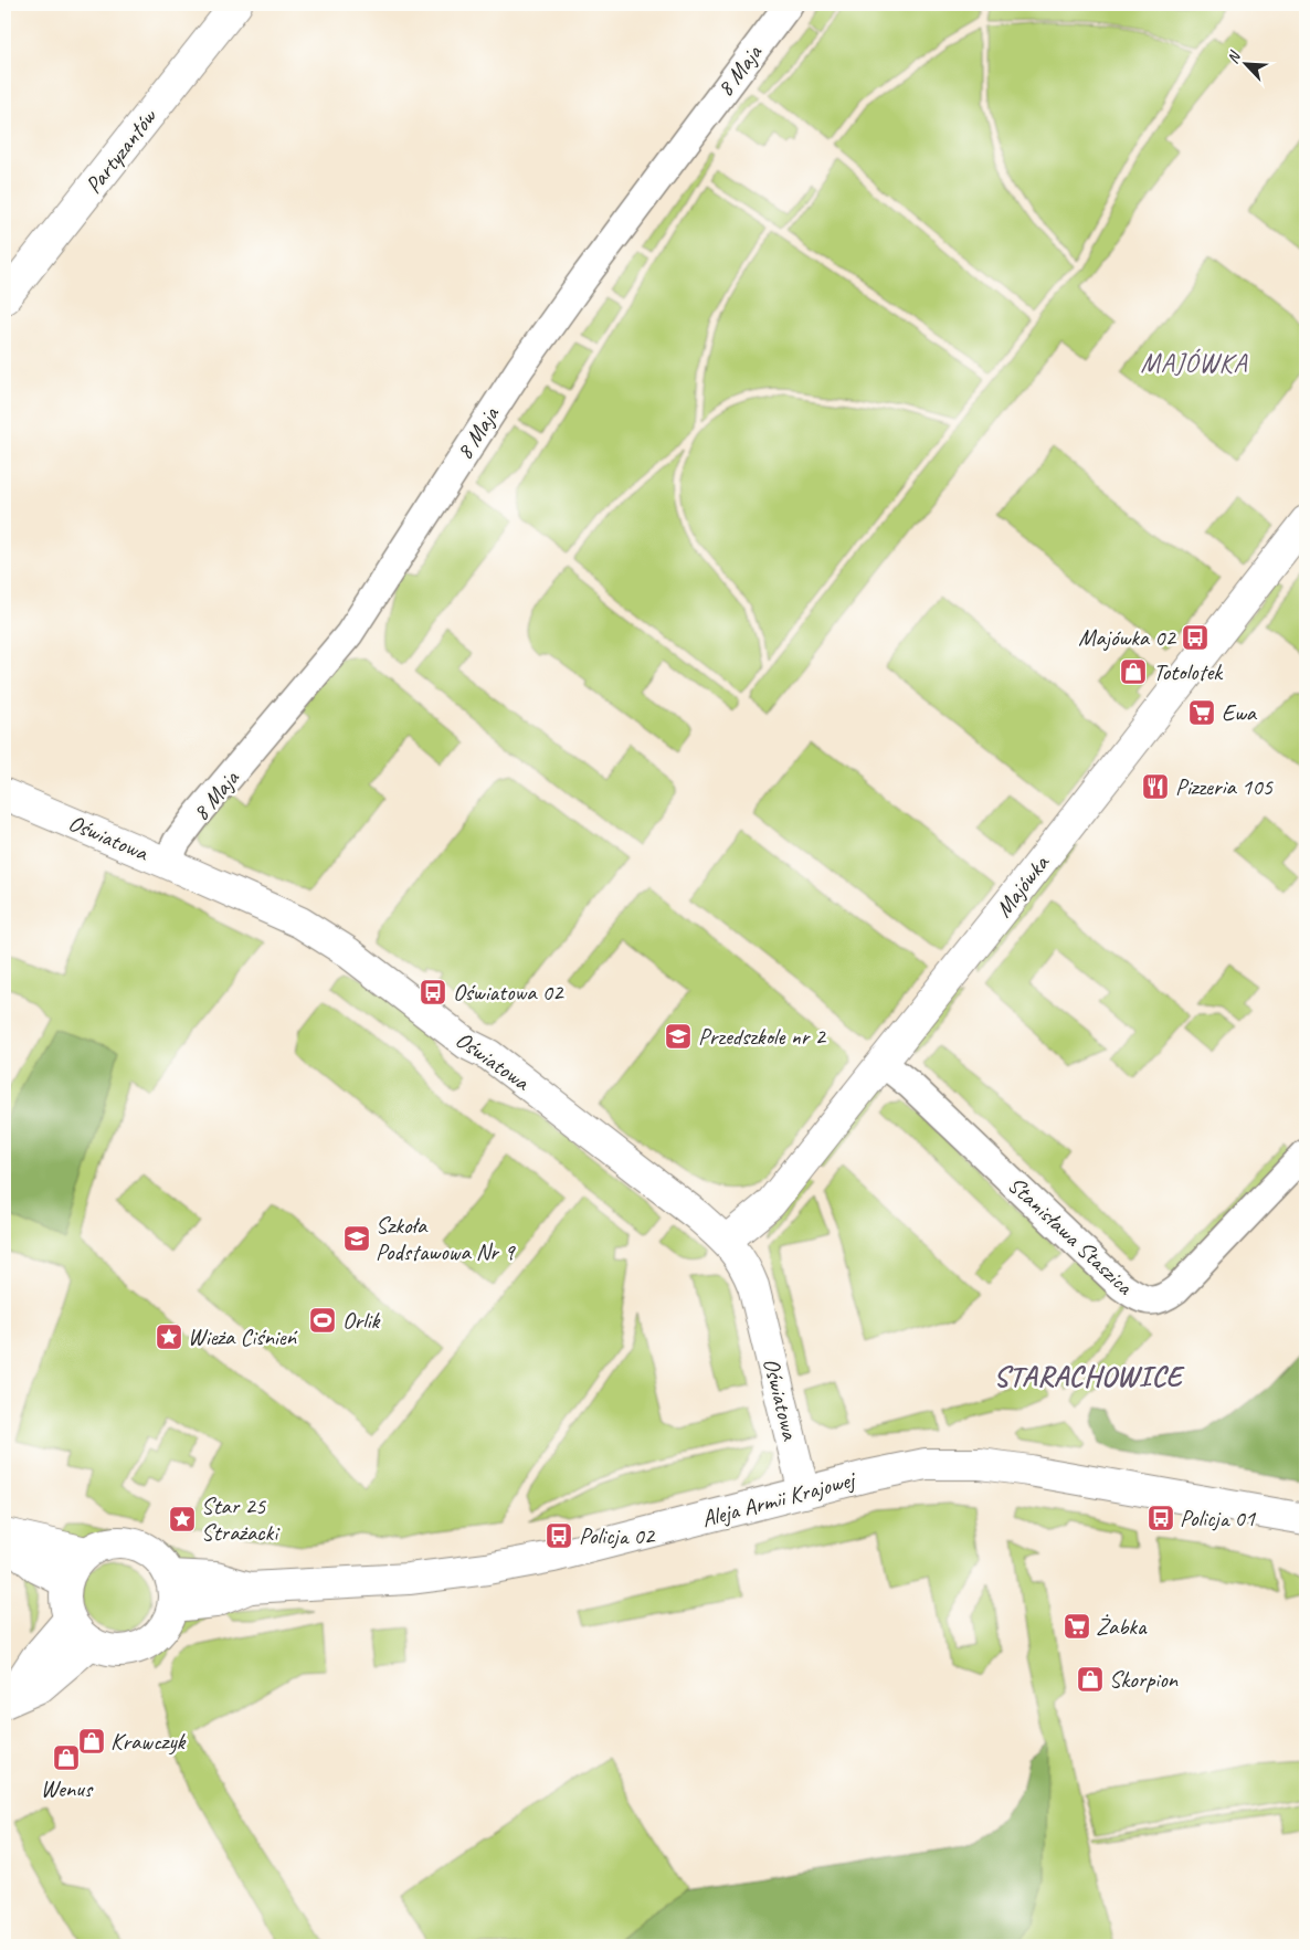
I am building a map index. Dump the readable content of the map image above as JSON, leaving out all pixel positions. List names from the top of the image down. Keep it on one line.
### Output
{"streets":{"street":["8 Maja","Partyzantów","Oświatowa","Majówka","Stanisława Staszica","Aleja Armii Krajowej"]},"crossings":[["8 Maja","Oświatowa"],["Oświatowa","Majówka"],["Oświatowa","Aleja Armii Krajowej"],["Majówka","Stanisława Staszica"]],"districts":["MAJÓWKA","STARACHOWICE"],"places":{"bus stop":["Majówka 02","Oświatowa 02","Policja 01","Policja 02"],"shop":["Totolotek","Skorpion","Krawczyk","Wenus"],"supermarket":["Ewa","Żabka"],"restaurant":["Pizzeria 105"],"school or university":["Przedszkole nr 2","Szkoła Podstawowa Nr 9"],"sports":["Orlik"],"place":["Wieża Ciśnień","Star 25 Strażacki"]},"north":"top left"}
